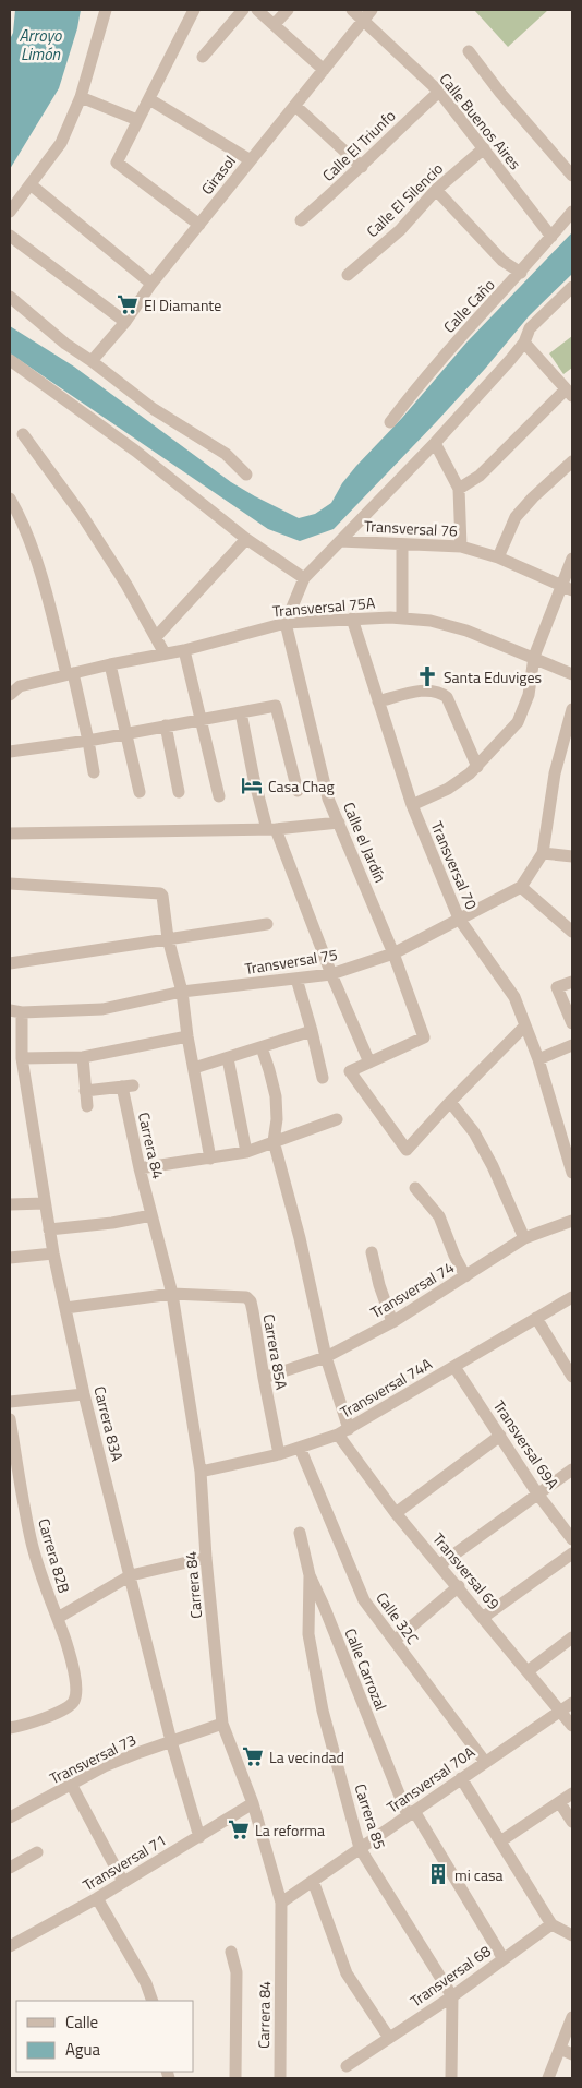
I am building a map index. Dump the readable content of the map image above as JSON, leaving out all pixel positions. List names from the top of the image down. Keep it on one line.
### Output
{"streets":{"street":["Calle Buenos Aires","Calle El Triunfo","Girasol","Calle El Silencio","Calle Caño","Transversal 76","Transversal 75A","Calle el Jardín","Transversal 70","Transversal 75","Carrera 84","Transversal 74","Carrera 85A","Transversal 74A","Carrera 83A","Transversal 69A","Carrera 82B","Transversal 69","Calle 32C","Calle Carrozal","Transversal 73","Transversal 70A","Carrera 85","Transversal 71","Transversal 68"]},"crossings":[["Calle Buenos Aires","Calle El Triunfo"],["Calle Buenos Aires","Girasol"],["Calle Buenos Aires","Calle El Silencio"],["Calle Buenos Aires","Calle Caño"],["Transversal 75A","Calle el Jardín"],["Transversal 75A","Transversal 70"],["Calle el Jardín","Transversal 75"],["Transversal 70","Transversal 75"],["Transversal 75","Carrera 83A"],["Carrera 84","Carrera 85A"],["Carrera 84","Transversal 74A"],["Carrera 84","Transversal 73"],["Carrera 84","Transversal 70A"],["Carrera 84","Transversal 71"],["Transversal 74","Carrera 85A"],["Transversal 74","Transversal 69"],["Carrera 85A","Transversal 74A"],["Transversal 74A","Transversal 69A"],["Transversal 74A","Transversal 69"],["Transversal 74A","Calle 32C"],["Carrera 83A","Transversal 73"],["Carrera 83A","Transversal 71"],["Transversal 69","Transversal 70A"],["Calle 32C","Transversal 70A"],["Calle Carrozal","Transversal 70A"],["Calle Carrozal","Carrera 85"],["Calle Carrozal","Transversal 68"],["Transversal 70A","Carrera 85"],["Carrera 85","Transversal 68"]],"water":["Arroyo Limón"],"places":{"supermarket":["El Diamante","La vecindad","La reforma"],"church":["Santa Eduviges"],"hotel":["Casa Chag"],"building":["mi casa"]},"legend":["Calle","Agua"]}
